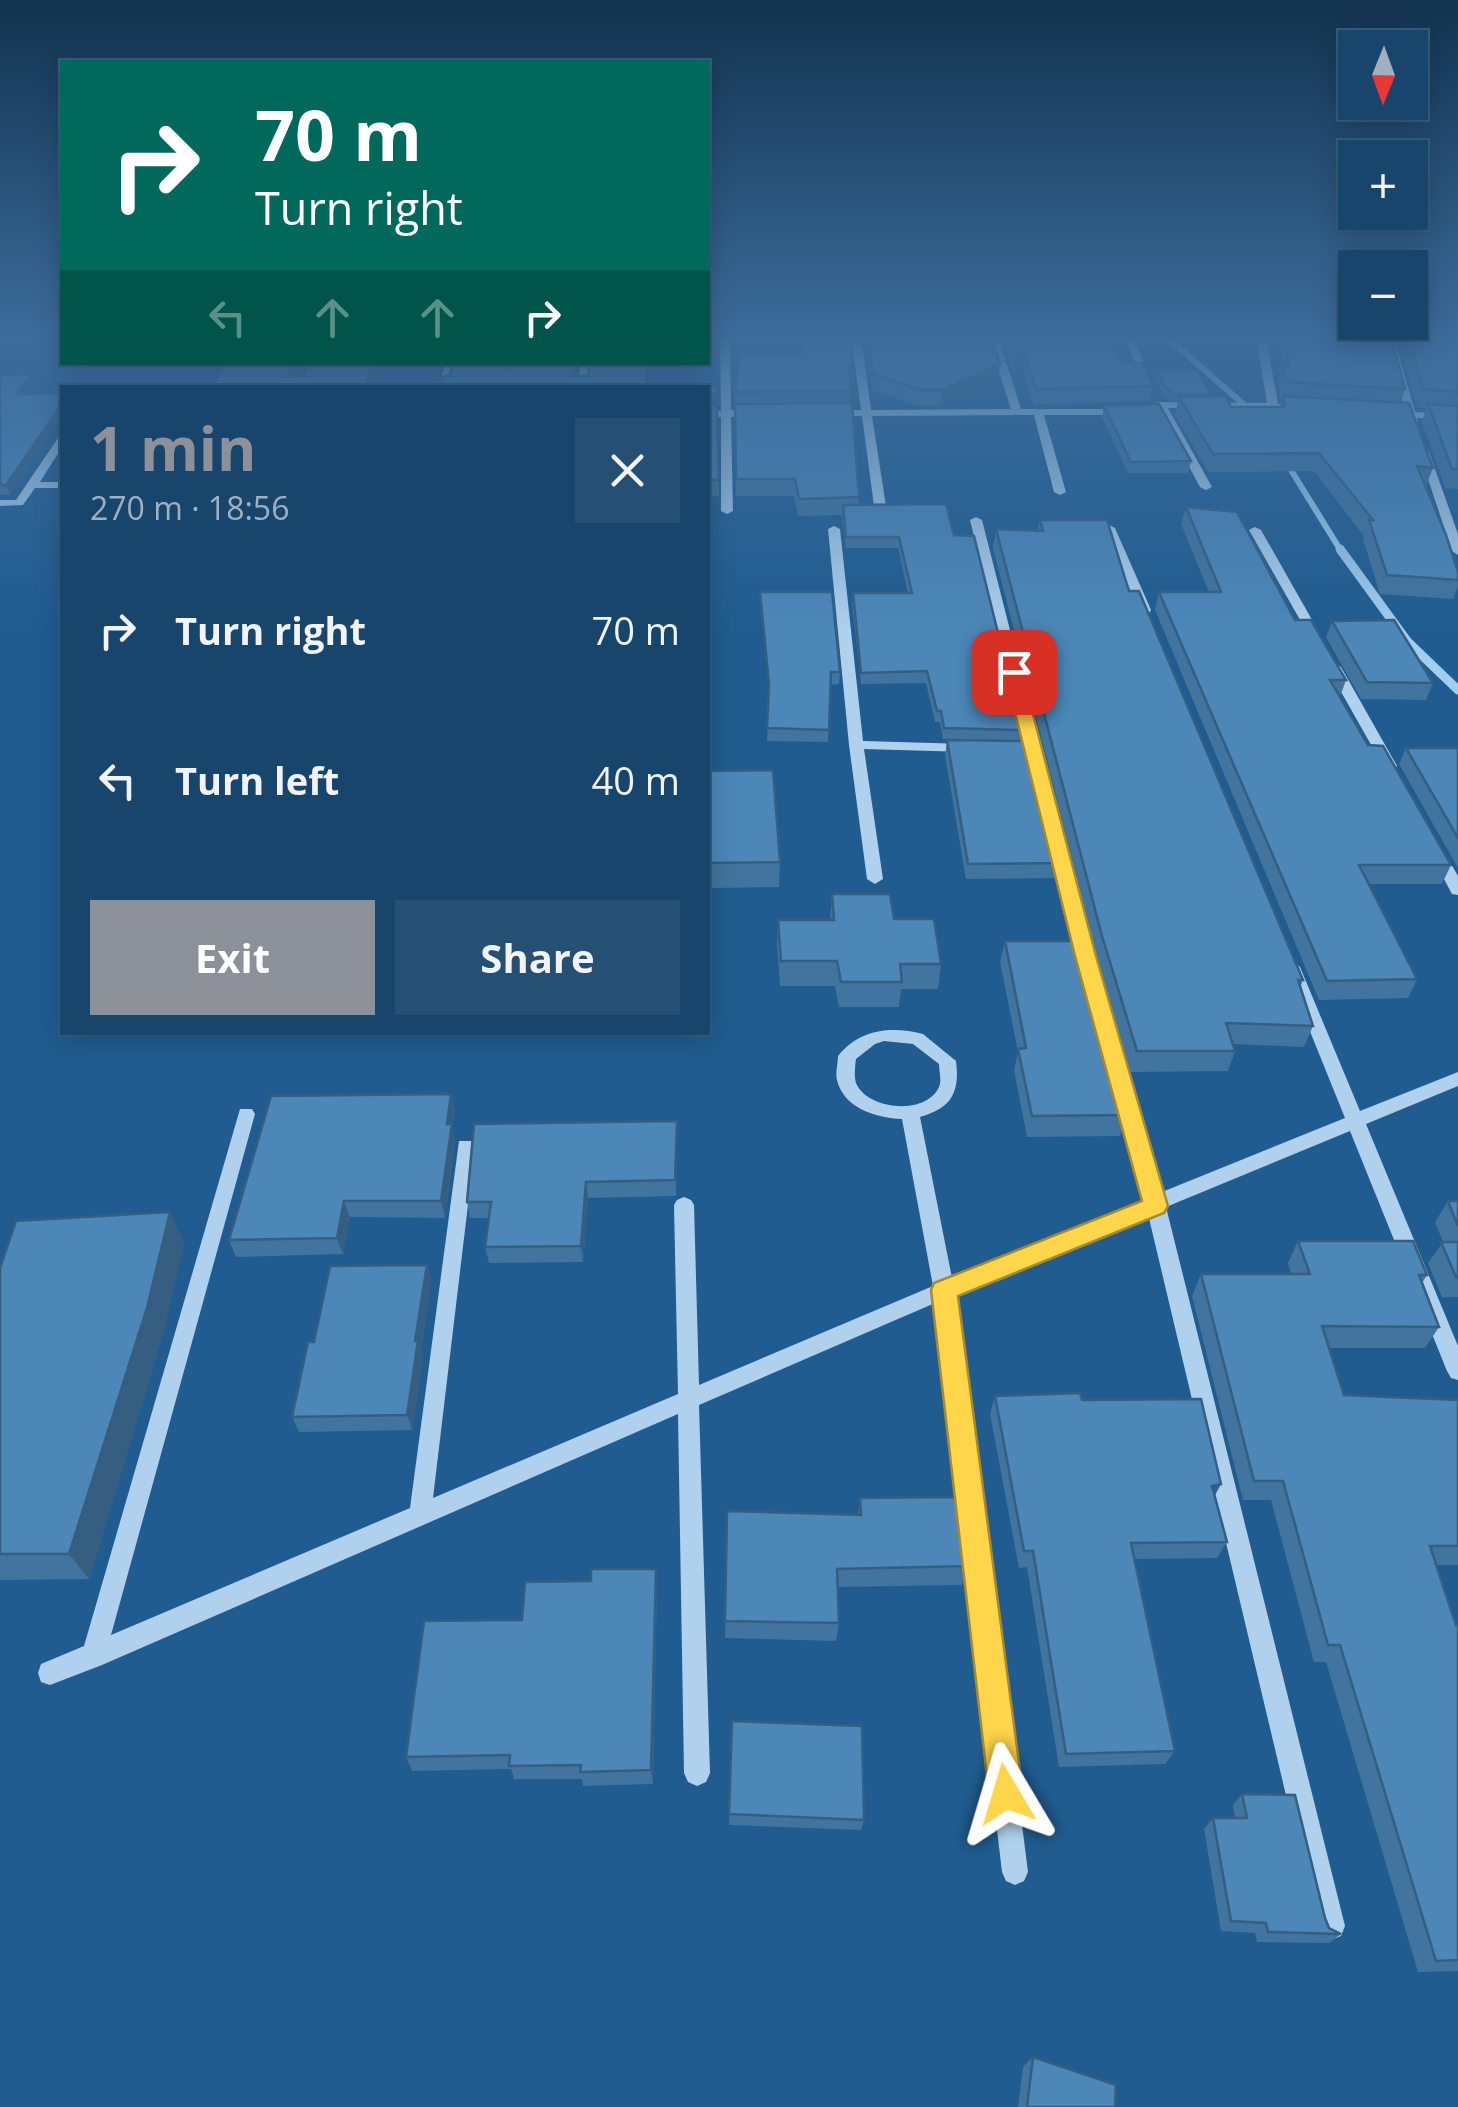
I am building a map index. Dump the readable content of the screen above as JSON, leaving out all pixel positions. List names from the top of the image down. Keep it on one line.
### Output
{"north":"bottom","page":{"map_buttons":["+","−"],"turn":["70 m","Turn right"],"heading":["1 min","270 m · 18:56"],"list":[{"name":"Turn right","value":"70 m"},{"name":"Turn left","value":"40 m"}],"buttons":["Exit","Share"]}}
